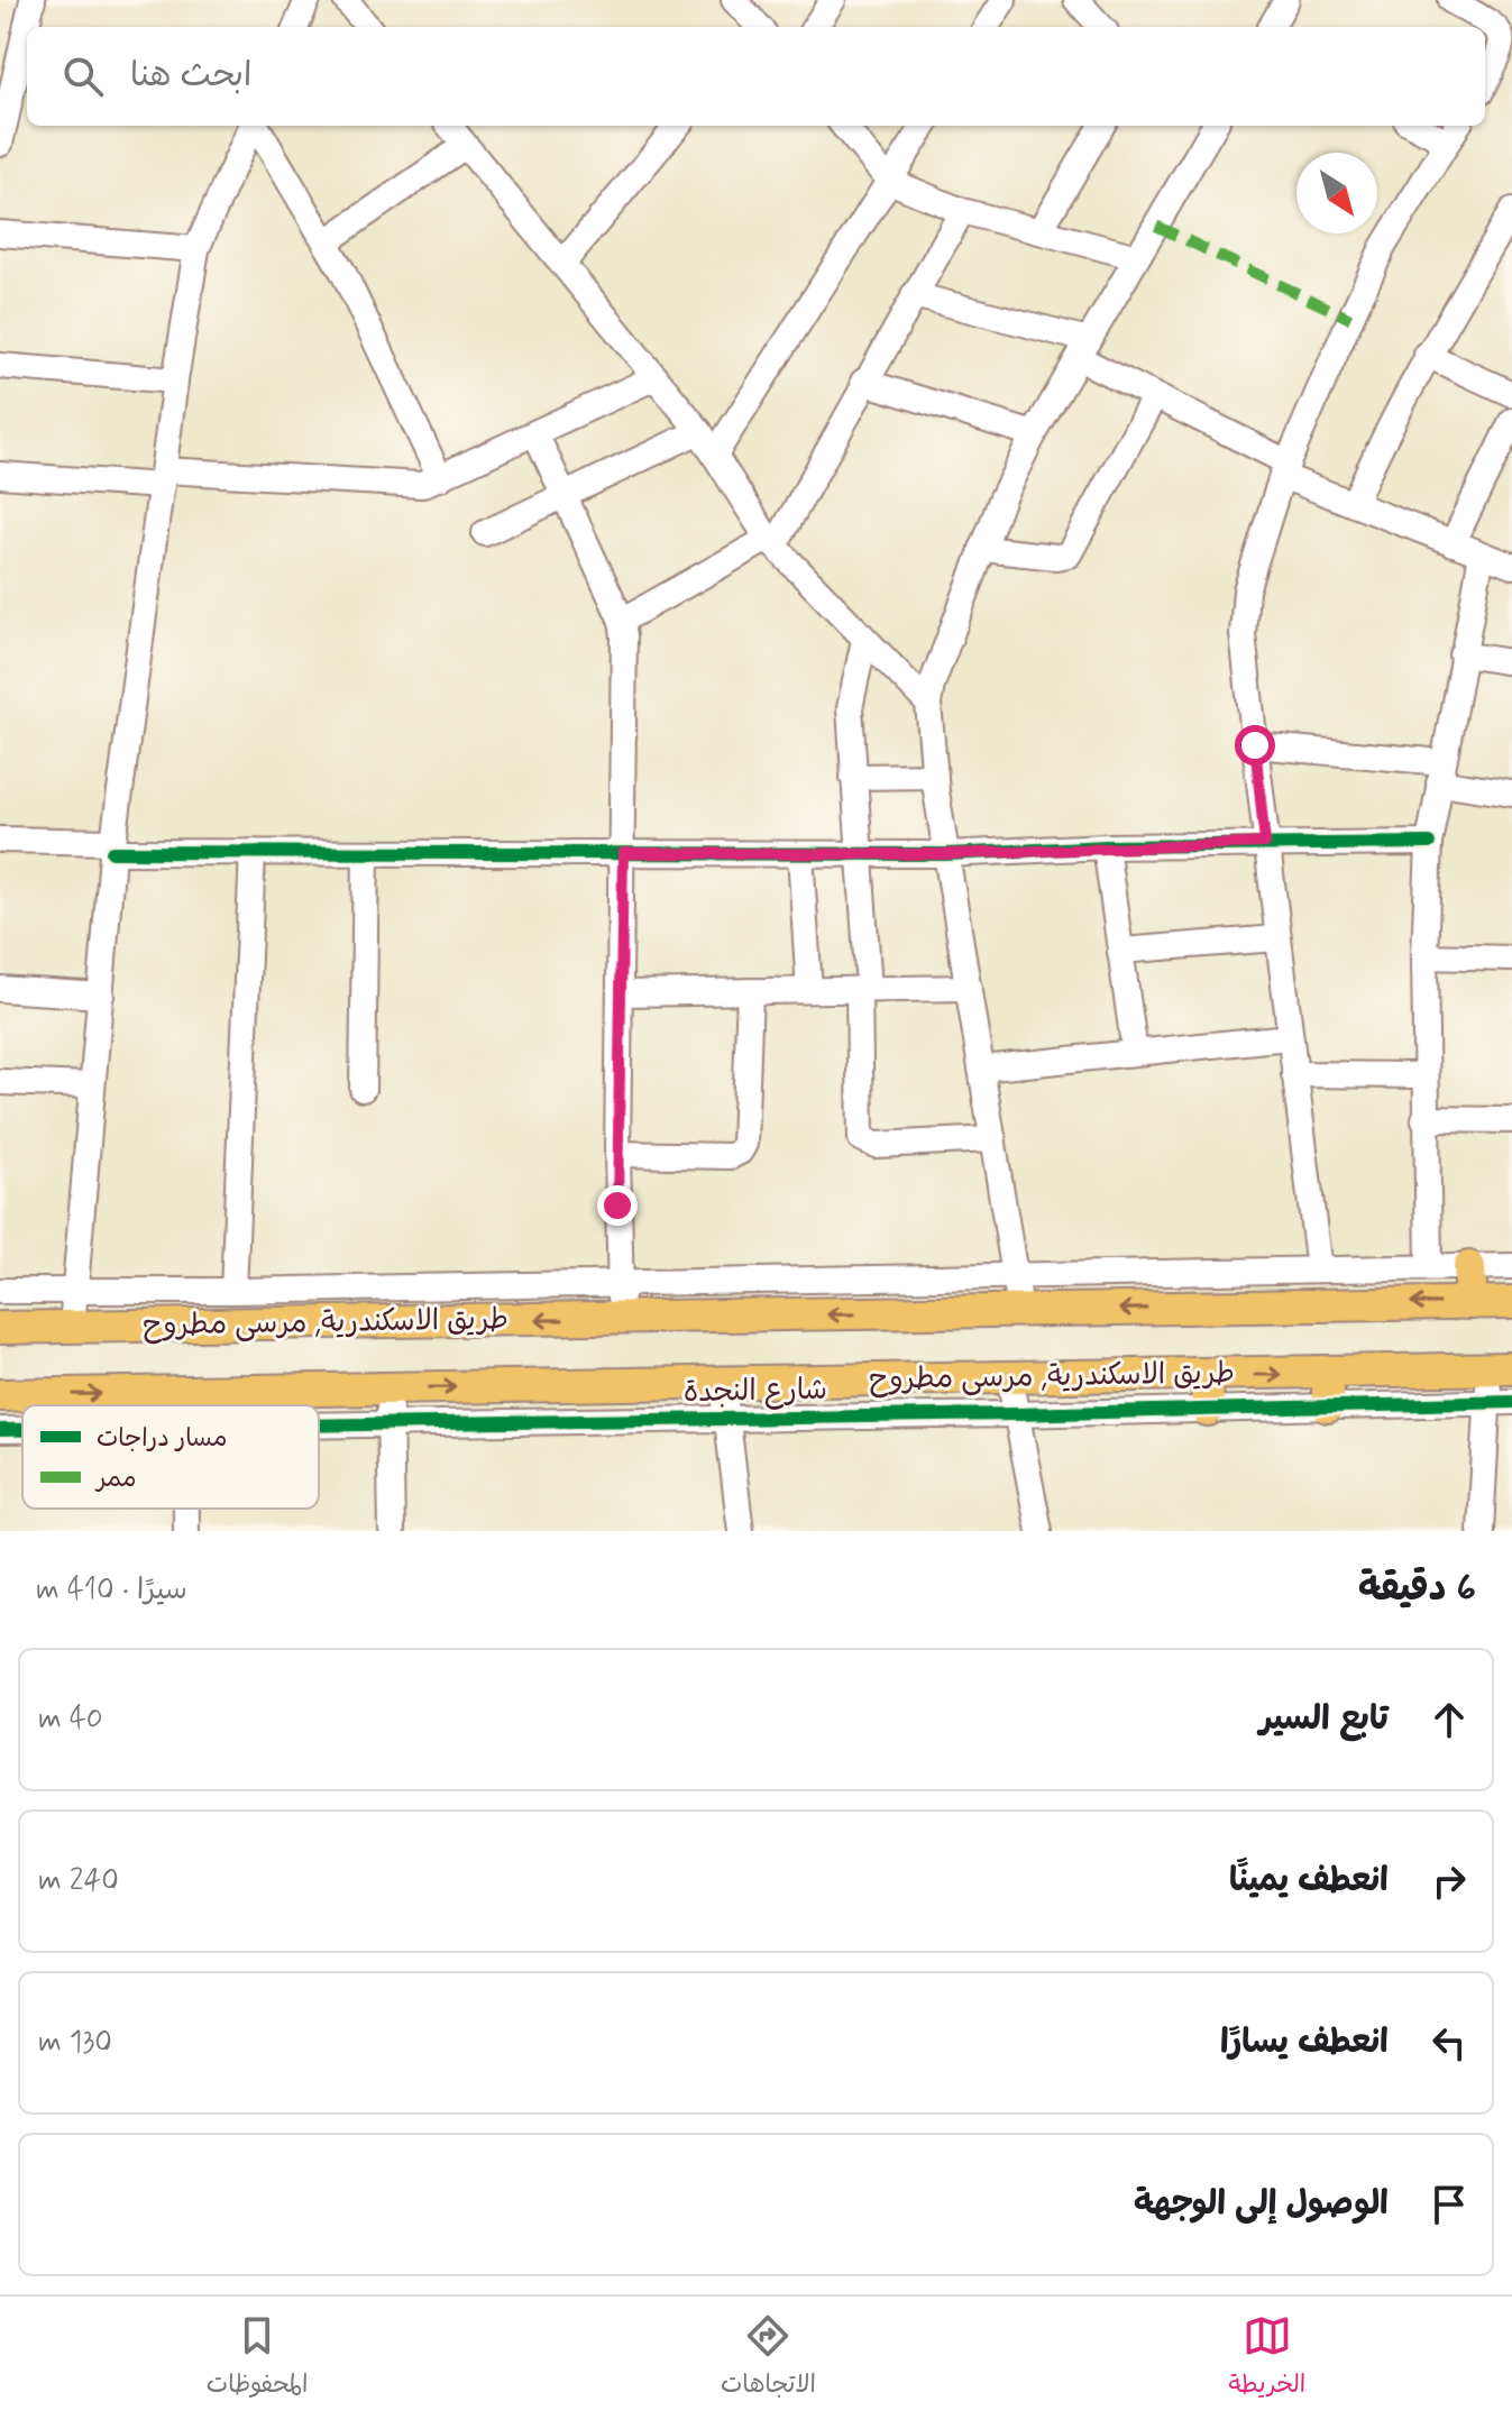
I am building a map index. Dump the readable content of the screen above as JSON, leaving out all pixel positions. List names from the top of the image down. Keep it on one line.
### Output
{"streets":{"main road":["طريق الاسكندرية, مرسى مطروح"],"street":["شارع النجدة"]},"legend":["مسار دراجات","ممر"],"north":"bottom right","page":{"search":"ابحث هنا","heading":["6 دقيقة","سيرًا · 410 m"],"list":[["تابع السير","40 m"],["انعطف يمينًا","240 m"],["انعطف يسارًا","130 m"],"الوصول إلى الوجهة"],"nav":["الخريطة","الاتجاهات","المحفوظات"]}}
